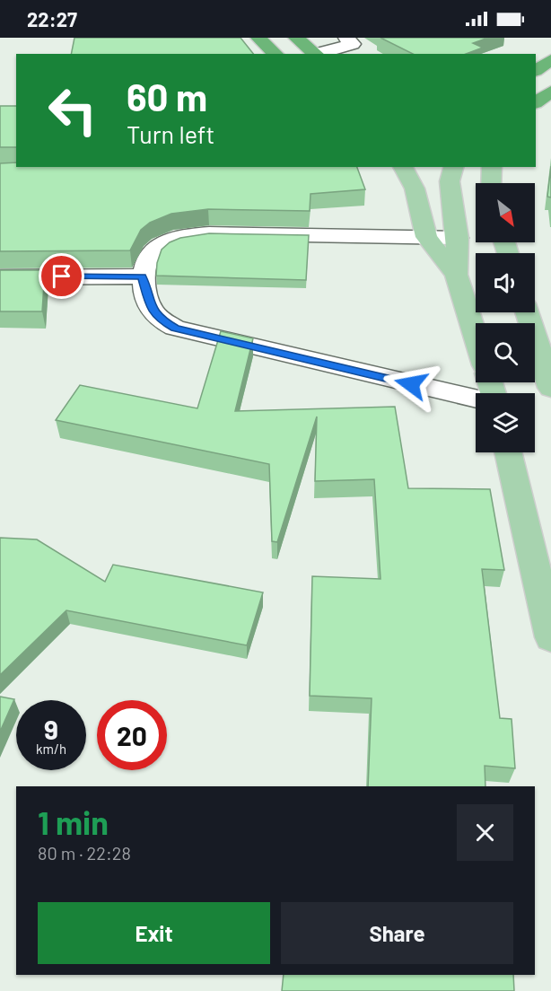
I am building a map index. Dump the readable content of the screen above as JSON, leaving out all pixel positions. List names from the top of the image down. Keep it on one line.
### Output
{"north":"bottom right","page":{"status":"22:27","turn":["60 m","Turn left"],"speed":"9 km/h","limit":"20","heading":["1 min","80 m · 22:28"],"buttons":["Exit","Share"]}}
